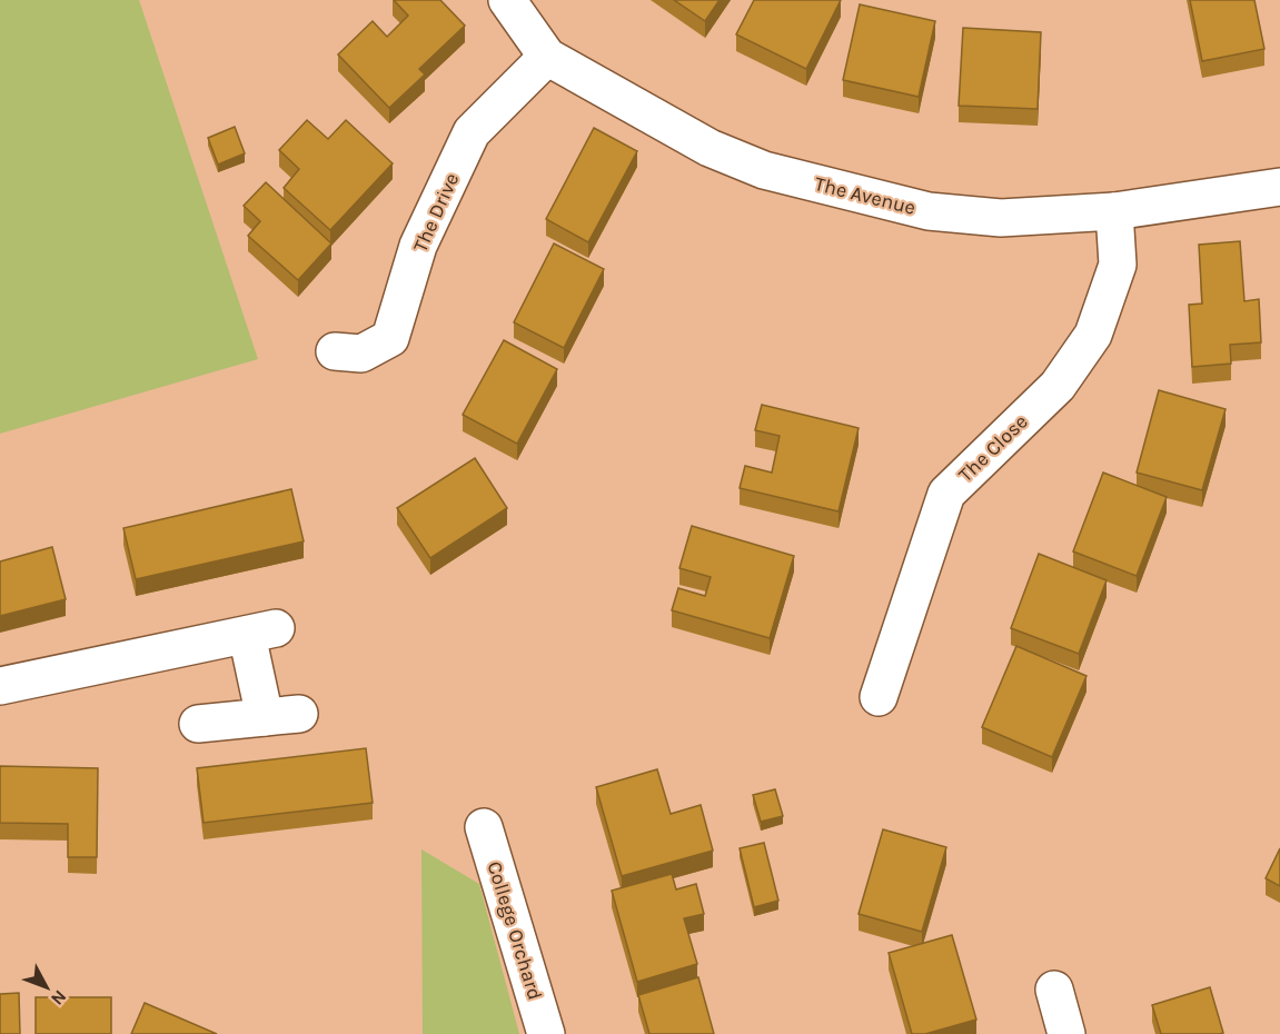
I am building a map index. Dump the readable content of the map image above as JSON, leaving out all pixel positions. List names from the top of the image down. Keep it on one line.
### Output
{"streets":{"street":["The Avenue","The Drive","The Close","College Orchard"]},"crossings":[["The Avenue","The Drive"],["The Avenue","The Close"]],"north":"bottom right"}
